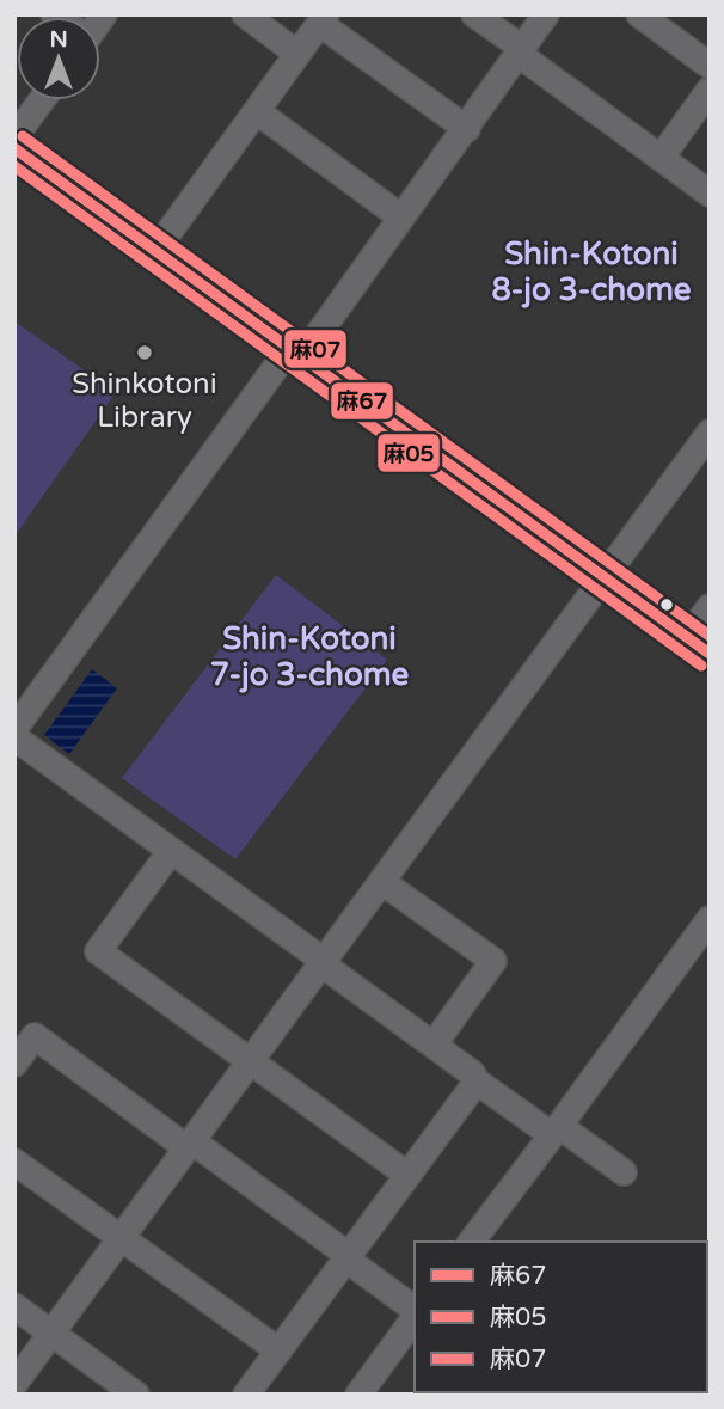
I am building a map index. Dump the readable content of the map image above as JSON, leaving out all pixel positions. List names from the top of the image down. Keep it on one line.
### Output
{"districts":["Shin-Kotoni 8-jo 3-chome","Shin-Kotoni 7-jo 3-chome"],"places":["Shinkotoni Library"],"lines":["transit line 麻07","transit line 麻67","transit line 麻05"],"legend":["麻67","麻05","麻07"],"north":"top"}
